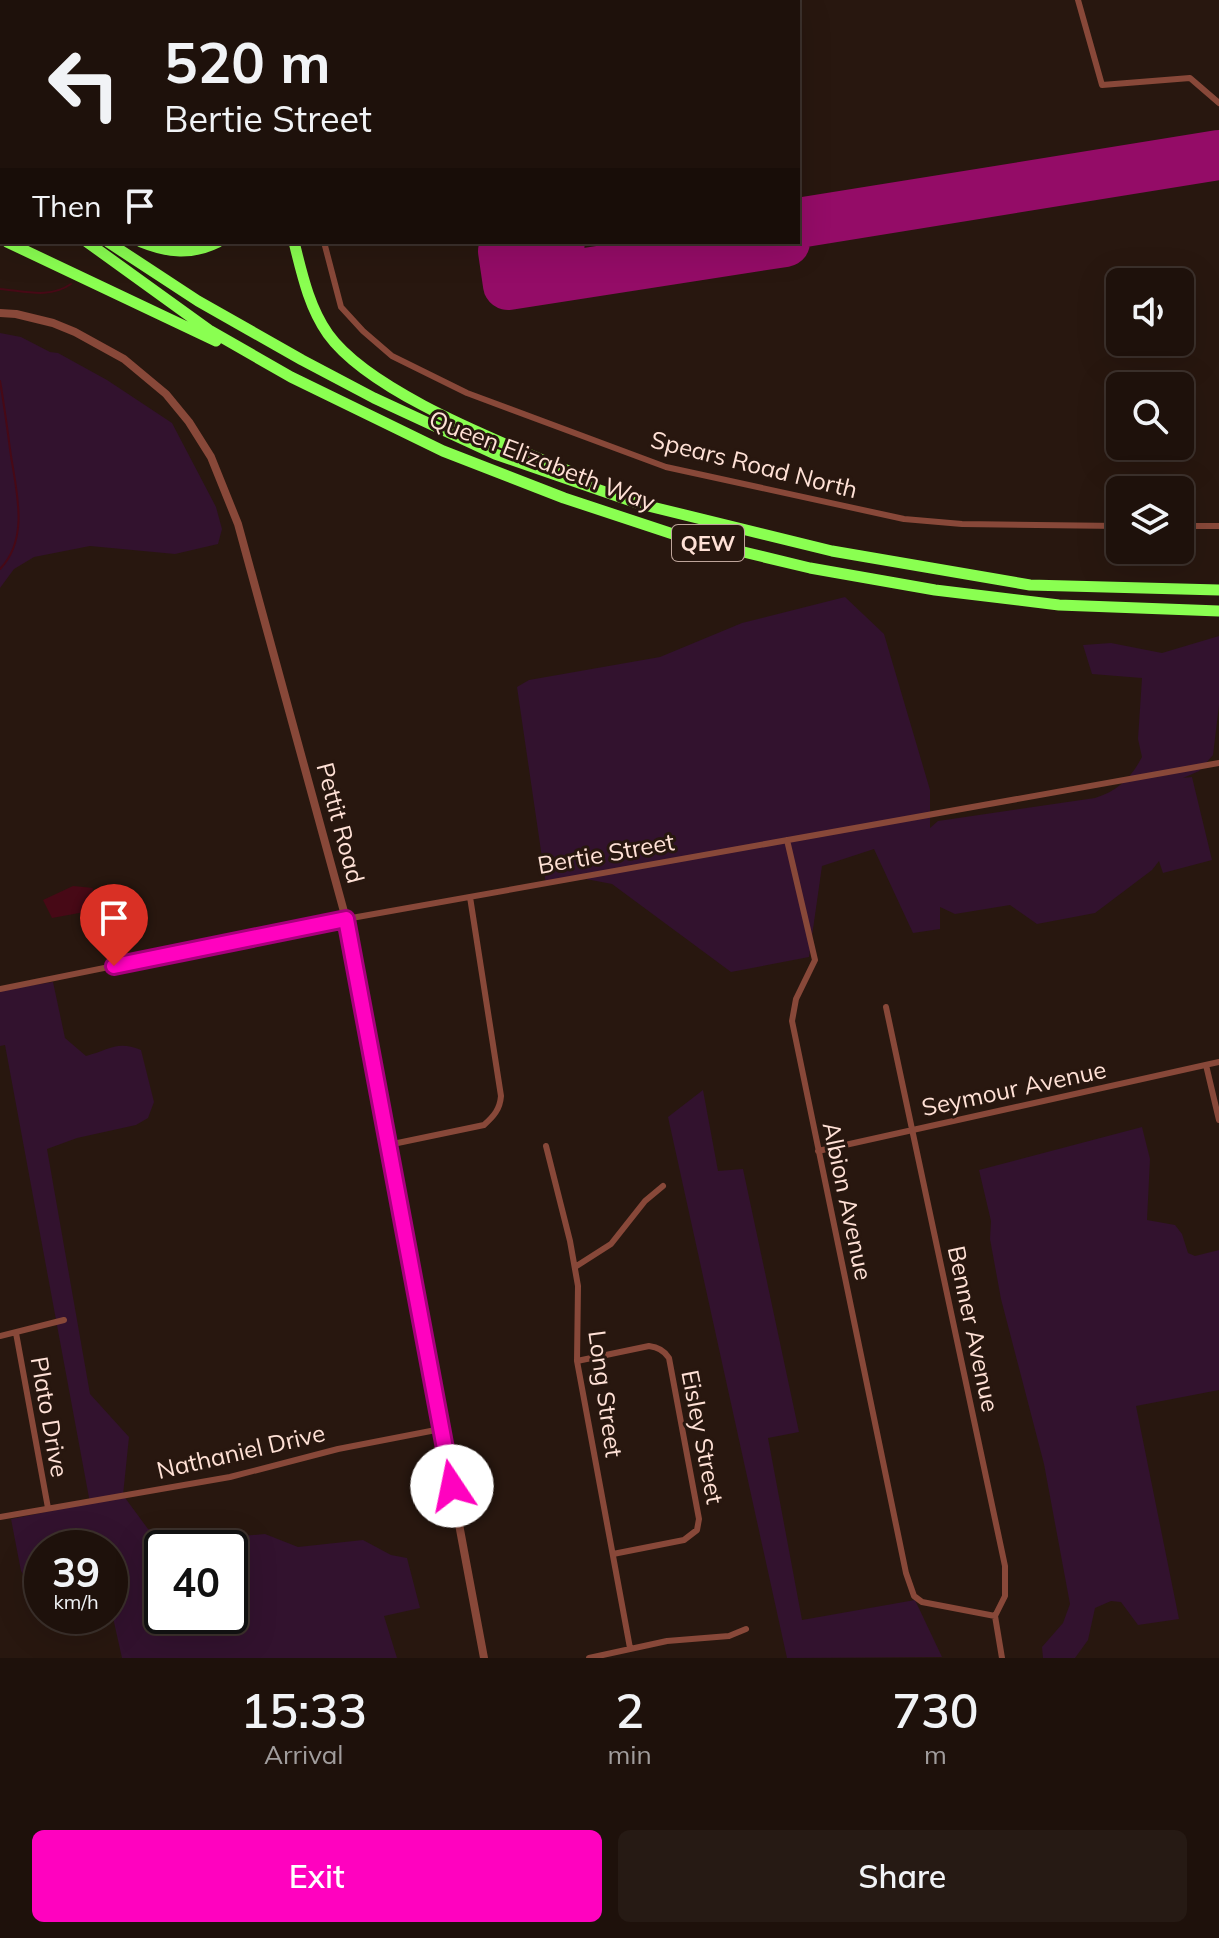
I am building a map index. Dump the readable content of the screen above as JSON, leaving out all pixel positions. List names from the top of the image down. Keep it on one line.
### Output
{"streets":{"highway":["Queen Elizabeth Way","QEW"],"street":["Spears Road North","Pettit Road","Bertie Street","Seymour Avenue","Albion Avenue","Benner Avenue","Long Street","Plato Drive","Eisley Street","Nathaniel Drive"]},"crossings":[["Pettit Road","Bertie Street"],["Pettit Road","Nathaniel Drive"],["Bertie Street","Albion Avenue"],["Seymour Avenue","Albion Avenue"],["Seymour Avenue","Benner Avenue"],["Albion Avenue","Benner Avenue"],["Long Street","Eisley Street"],["Plato Drive","Nathaniel Drive"]],"page":{"turn":["520 m","Bertie Street"],"then":"Then","speed":"39 km/h","limit":"40","eta":["15:33","Arrival","2","min","730","m"],"buttons":["Exit","Share"]}}
